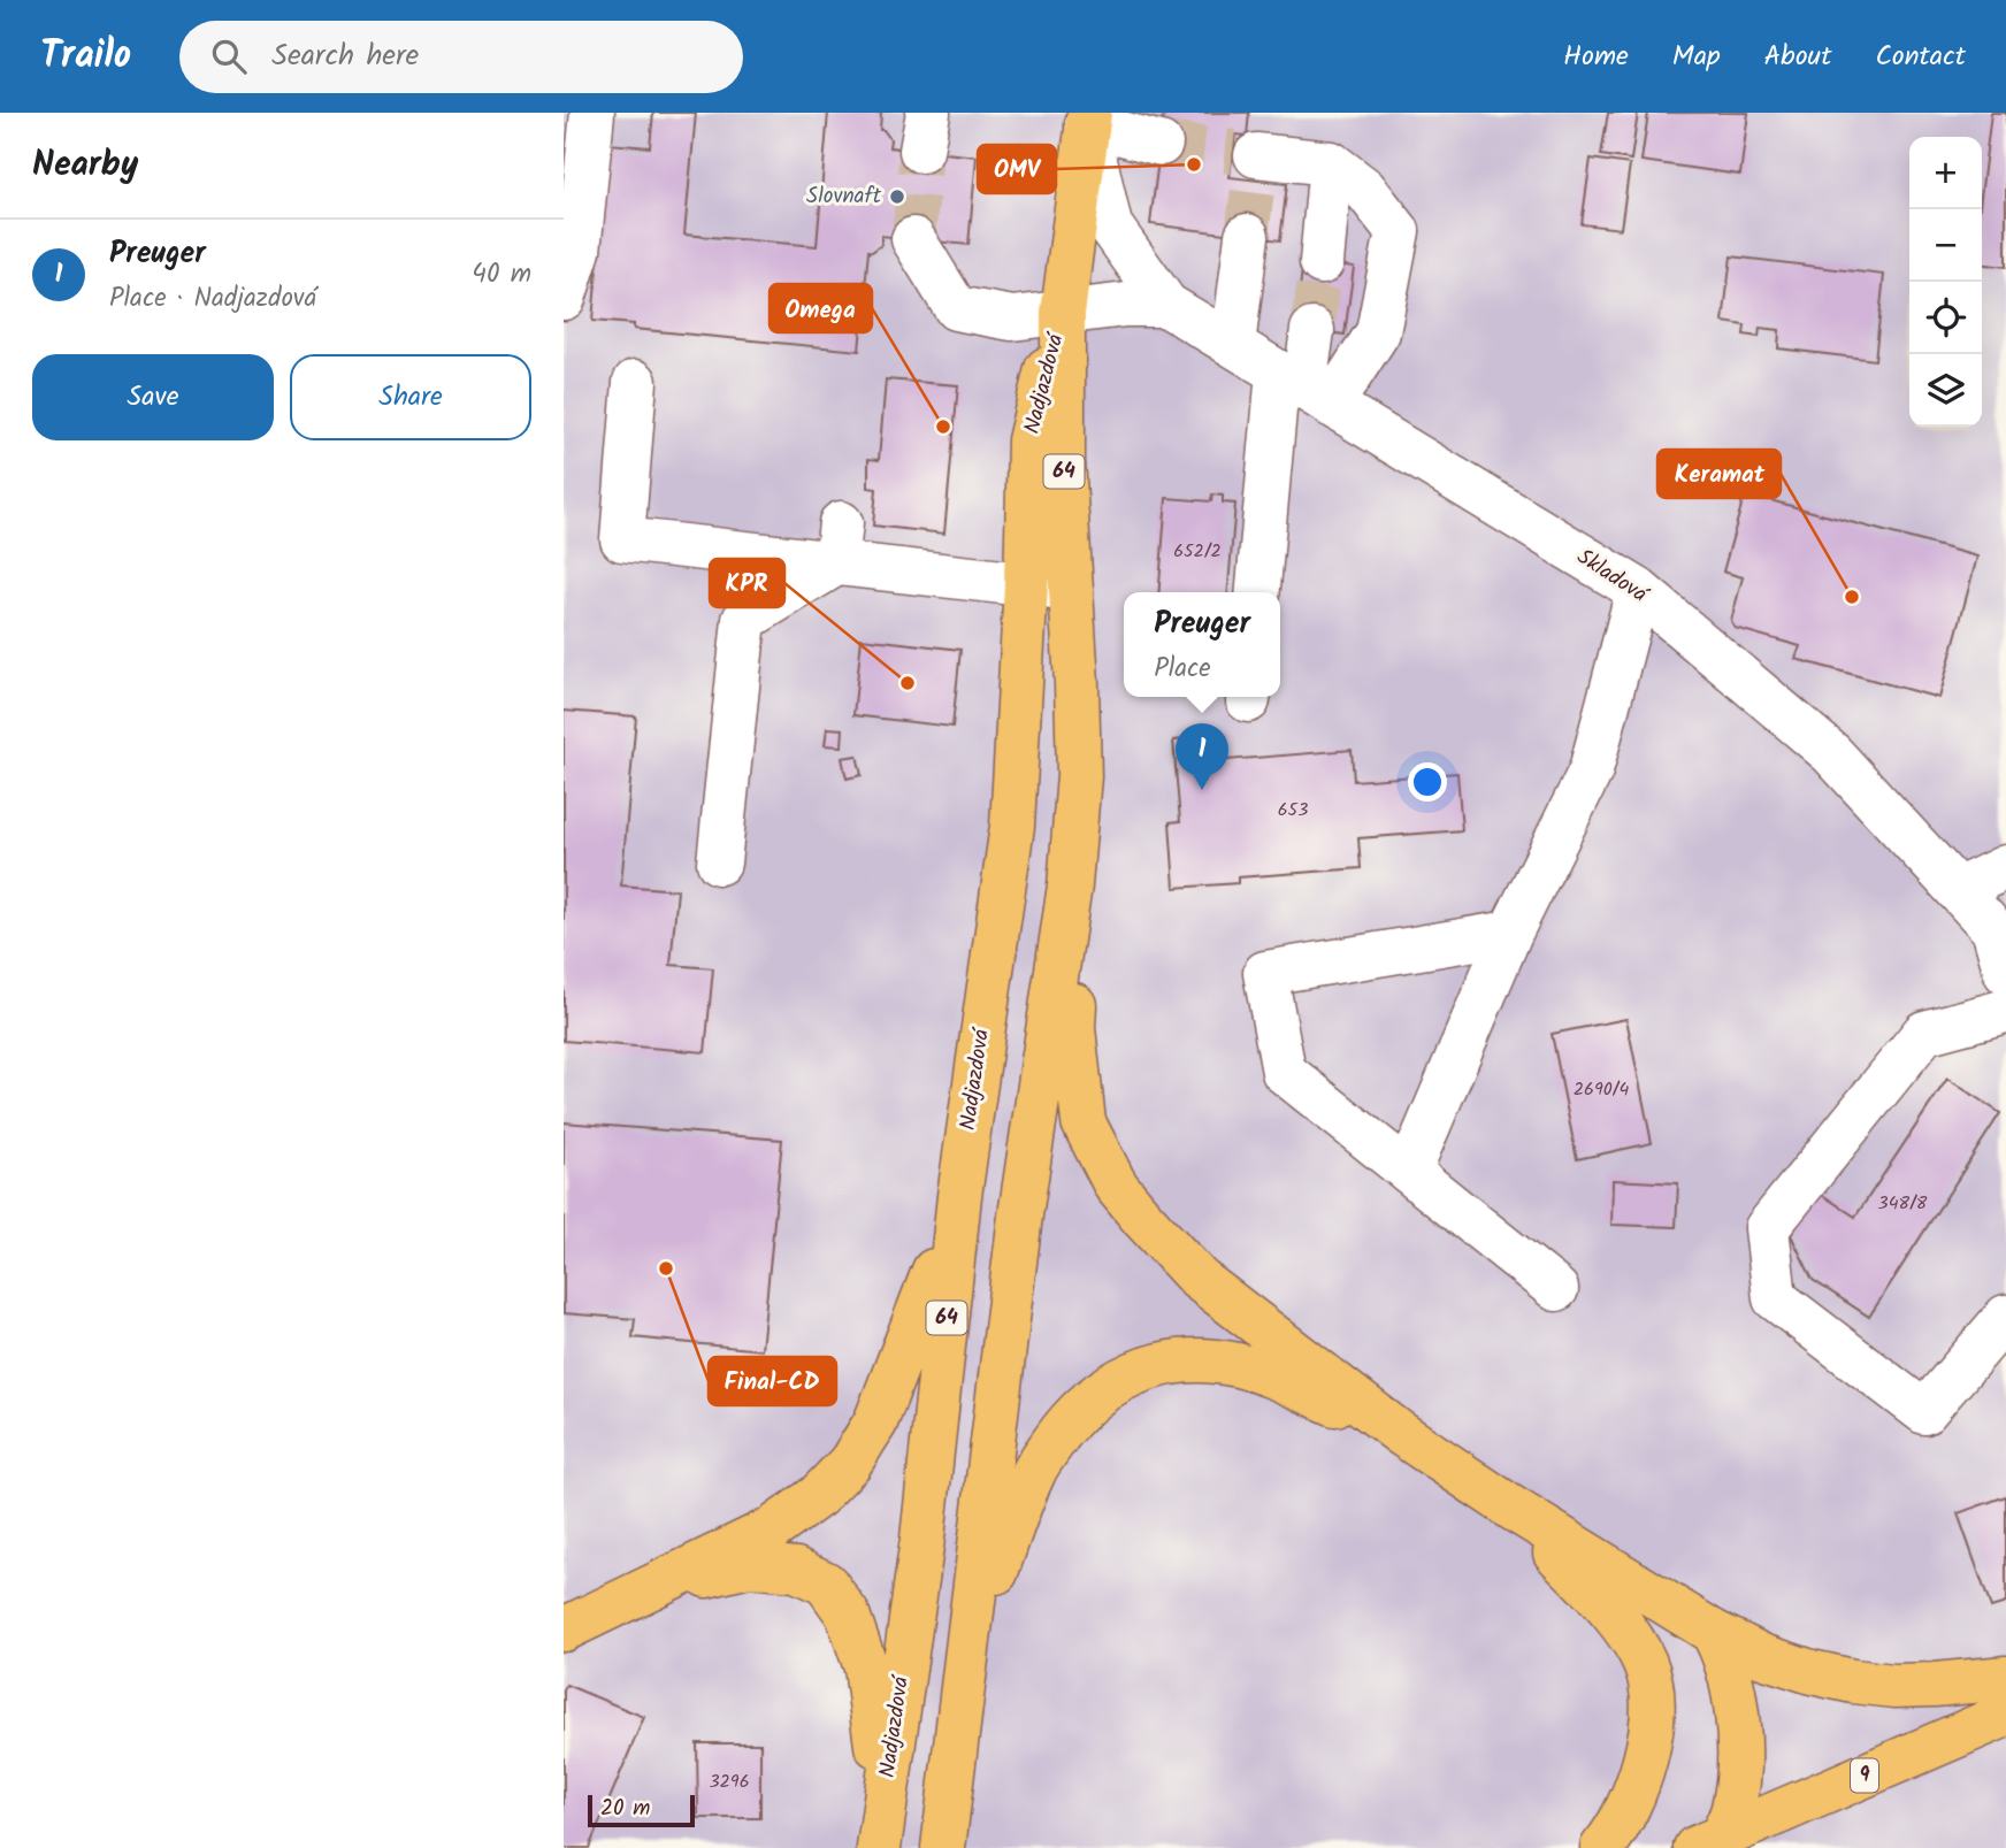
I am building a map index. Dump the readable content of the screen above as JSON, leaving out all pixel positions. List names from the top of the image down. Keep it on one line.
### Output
{"streets":{"main road":["Nadjazdová","64","9"],"street":["Skladová"]},"crossings":[["Nadjazdová","Skladová"]],"places":["OMV","Slovnaft","Omega","Keramat","KPR","Final-CD"],"house_numbers":["652/2","653","2690/4","348/8","3296"],"scale_bar":"20 m","page":{"header":"Trailo","search":"Search here","nav":["Home","Map","About","Contact"],"heading":"Nearby","map_buttons":["+","−"],"list":[{"mark":"1","name":"Preuger","note":"Place · Nadjazdová","value":"40 m"}],"buttons":["Save","Share"],"popup":["Preuger","Place"],"pins":"1","scale":"20 m"}}
